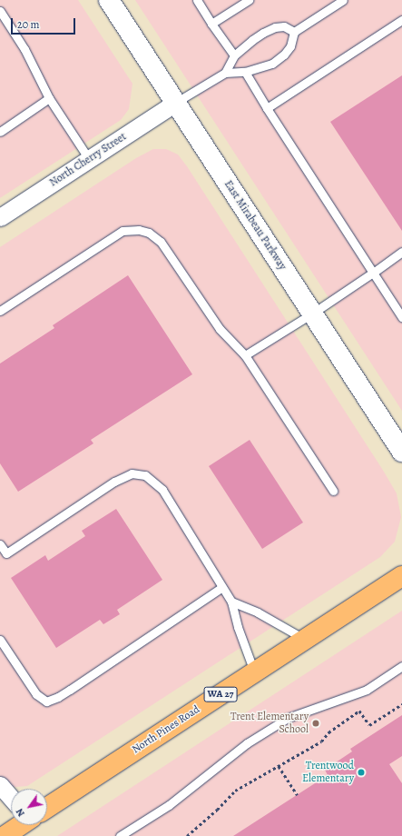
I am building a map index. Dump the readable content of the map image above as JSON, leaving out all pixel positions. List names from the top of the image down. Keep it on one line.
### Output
{"streets":{"main road":["WA 27","North Pines Road"],"street":["North Cherry Street","East Mirabeau Parkway"]},"crossings":[["North Cherry Street","East Mirabeau Parkway"]],"places":["Trent Elementary School","Trentwood Elementary"],"scale_bar":"20 m","north":"bottom left"}
